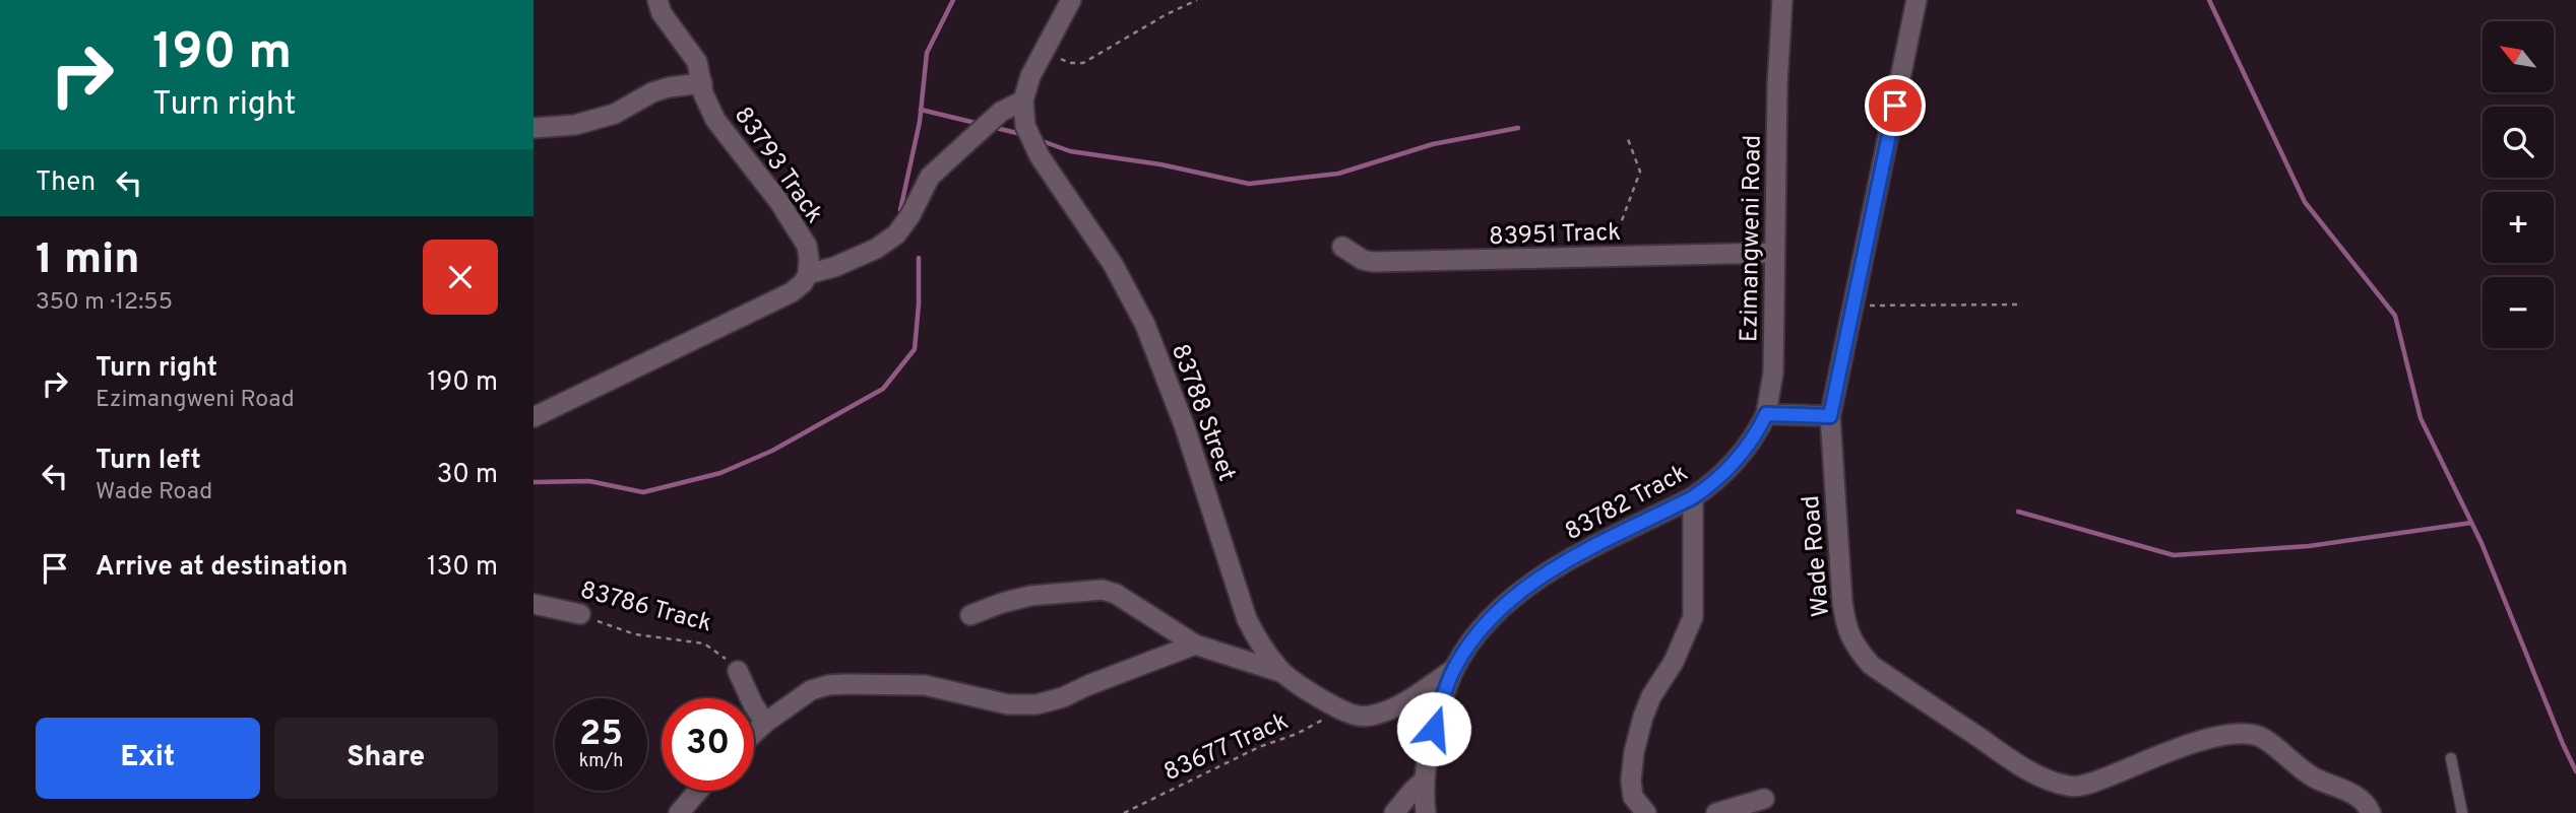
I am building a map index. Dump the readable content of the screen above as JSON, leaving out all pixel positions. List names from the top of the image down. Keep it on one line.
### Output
{"streets":{"street":["83793 Track","83951 Track","Ezimangweni Road","83788 Street","83782 Track","Wade Road","83786 Track"],"path":["83677 Track"]},"crossings":[["83951 Track","Ezimangweni Road"],["Ezimangweni Road","83782 Track"],["83788 Street","83782 Track"],["83788 Street","83677 Track"]],"north":"top left","page":{"turn":["190 m","Turn right"],"map_buttons":["+","−"],"then":"Then","heading":["1 min","350 m · 12:55"],"list":[{"name":"Turn right","note":"Ezimangweni Road","value":"190 m"},{"name":"Turn left","note":"Wade Road","value":"30 m"},{"name":"Arrive at destination","value":"130 m"}],"speed":"25 km/h","limit":"30","buttons":["Exit","Share"]}}
